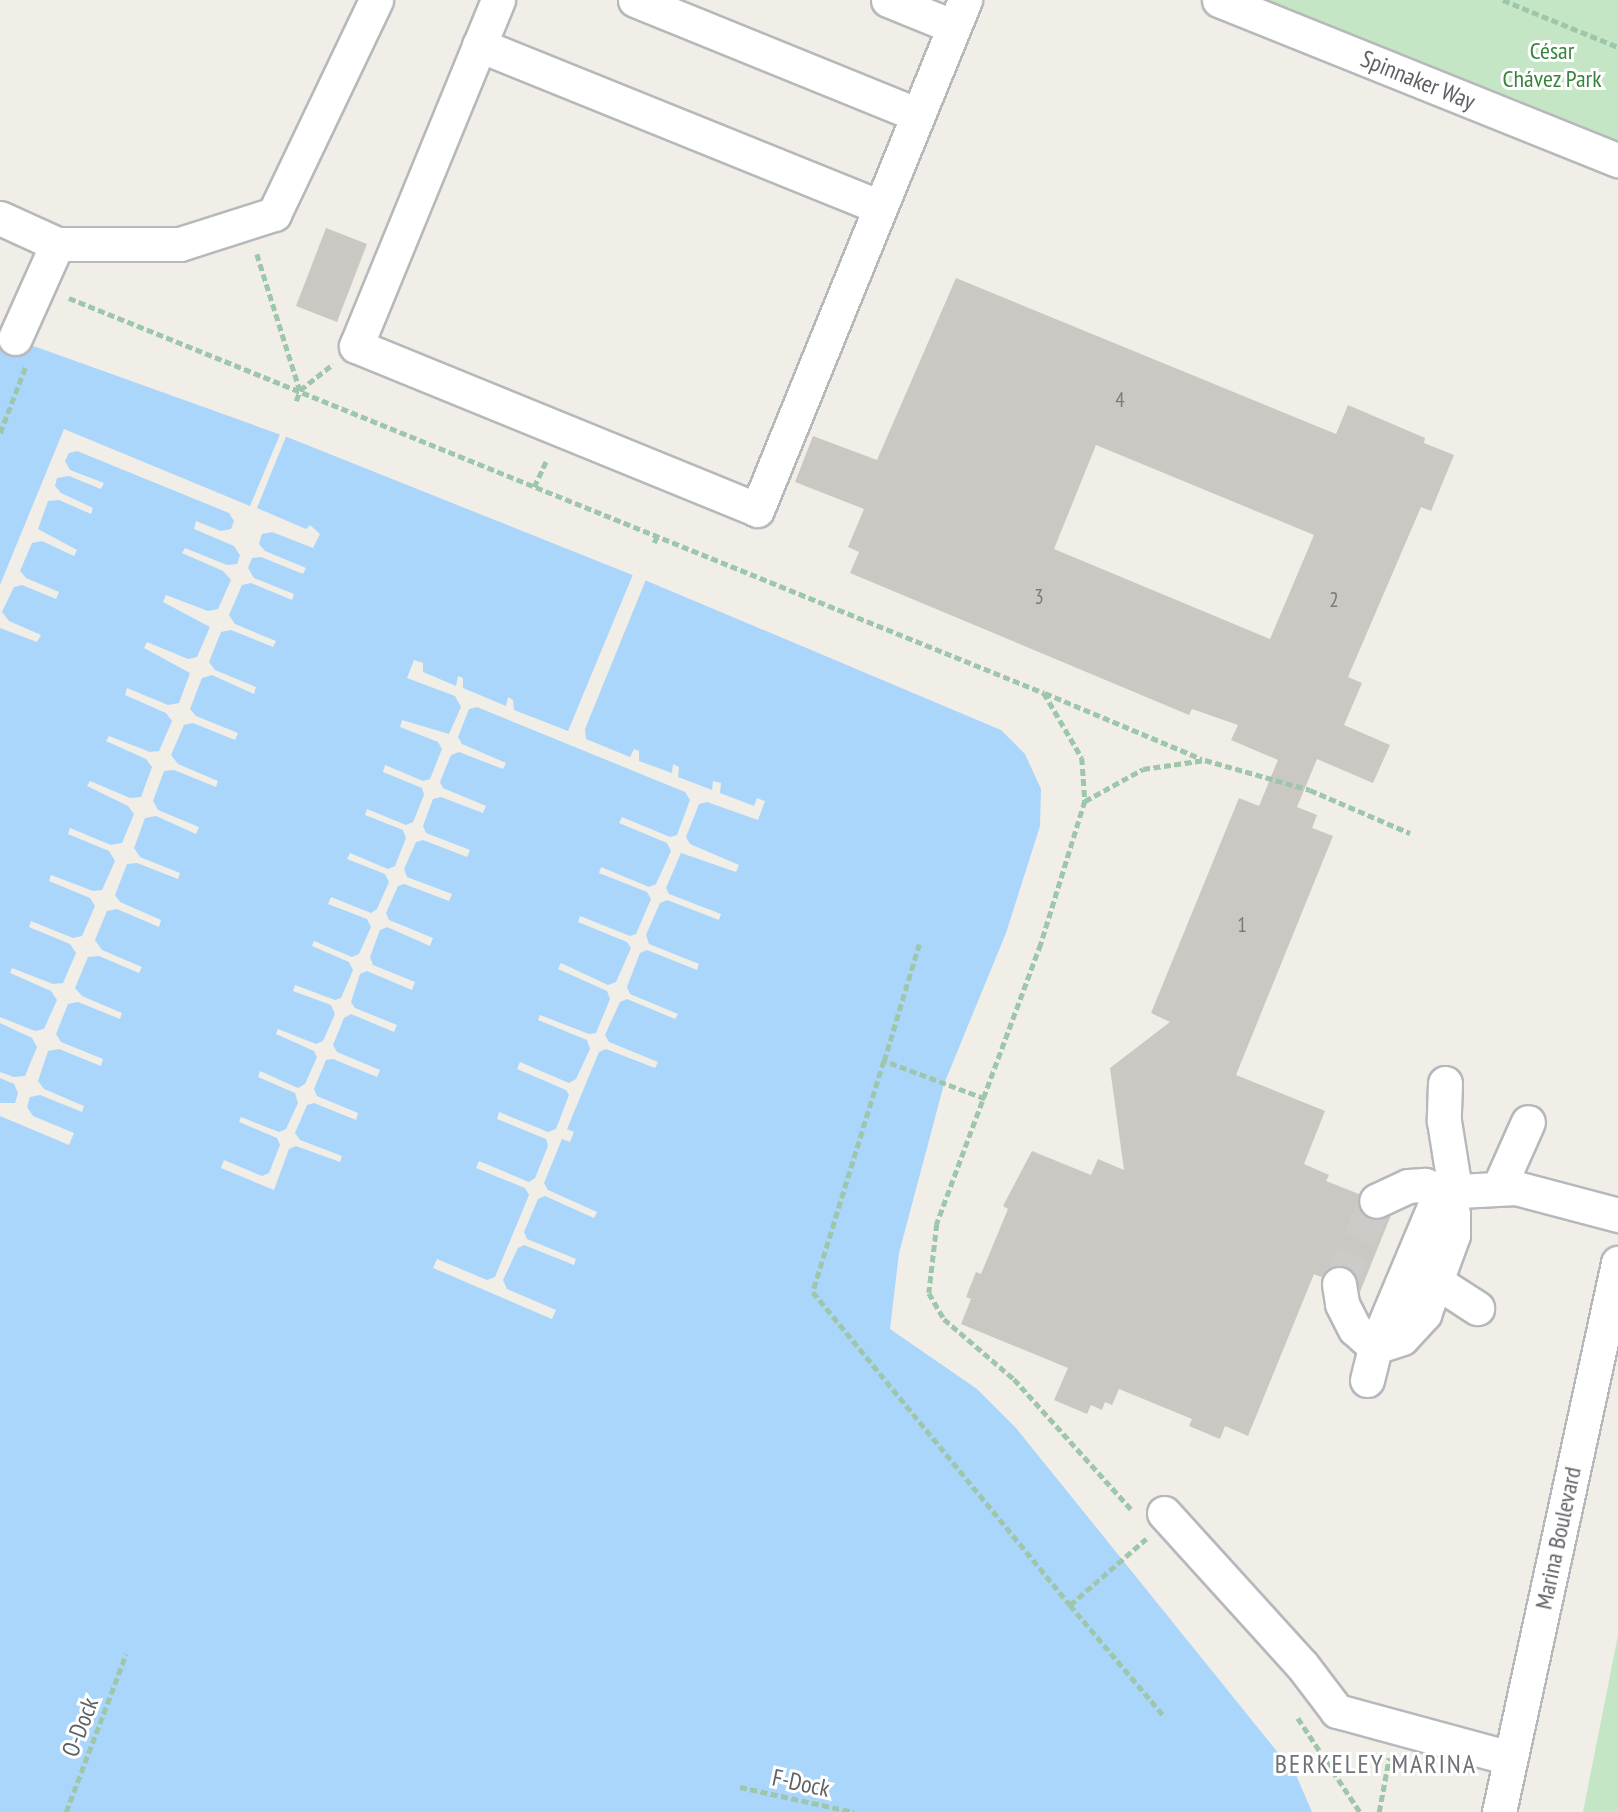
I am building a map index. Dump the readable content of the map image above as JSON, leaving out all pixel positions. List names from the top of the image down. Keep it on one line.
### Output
{"streets":{"street":["Spinnaker Way","Marina Boulevard"],"path":["O-Dock","F-Dock"]},"districts":["BERKELEY MARINA"],"parks":["César Chávez Park"],"house_numbers":["4","3","2","1"]}
